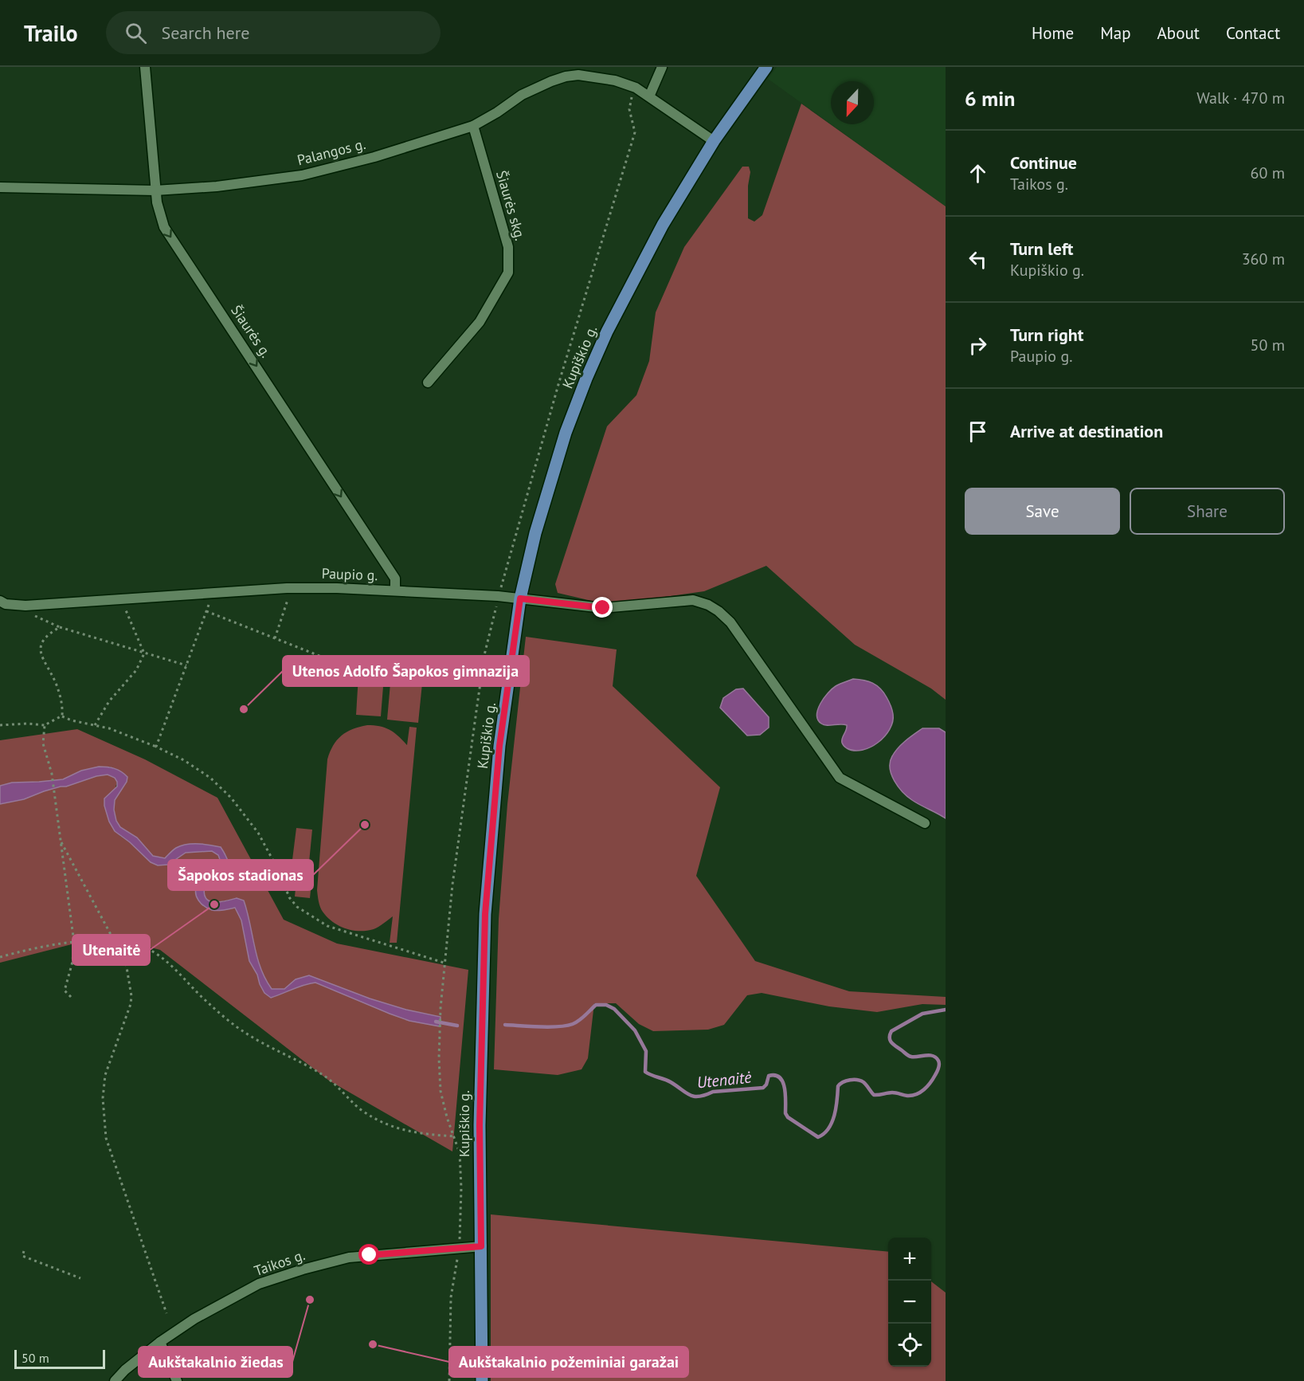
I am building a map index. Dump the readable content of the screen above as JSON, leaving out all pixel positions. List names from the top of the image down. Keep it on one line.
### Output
{"streets":{"main road":["Kupiškio g."],"street":["Palangos g.","Šiaurės skg.","Šiaurės g.","Paupio g.","Taikos g."]},"crossings":[["Palangos g.","Šiaurės skg."],["Palangos g.","Šiaurės g."],["Palangos g.","Kupiškio g."],["Šiaurės g.","Paupio g."],["Kupiškio g.","Paupio g."],["Kupiškio g.","Taikos g."]],"one_way":["Šiaurės g."],"water":["Utenaitė"],"places":["Utenos Adolfo Šapokos gimnazija","Šapokos stadionas","Utenaitė","Aukštakalnio žiedas","Aukštakalnio požeminiai garažai"],"scale_bar":"50 m","north":"bottom","page":{"header":"Trailo","search":"Search here","nav":["Home","Map","About","Contact"],"heading":["6 min","Walk · 470 m"],"list":[["Continue","Taikos g.","60 m"],["Turn left","Kupiškio g.","360 m"],["Turn right","Paupio g.","50 m"],"Arrive at destination"],"buttons":["Save","Share"],"map_buttons":["+","−"],"scale":"50 m"}}
